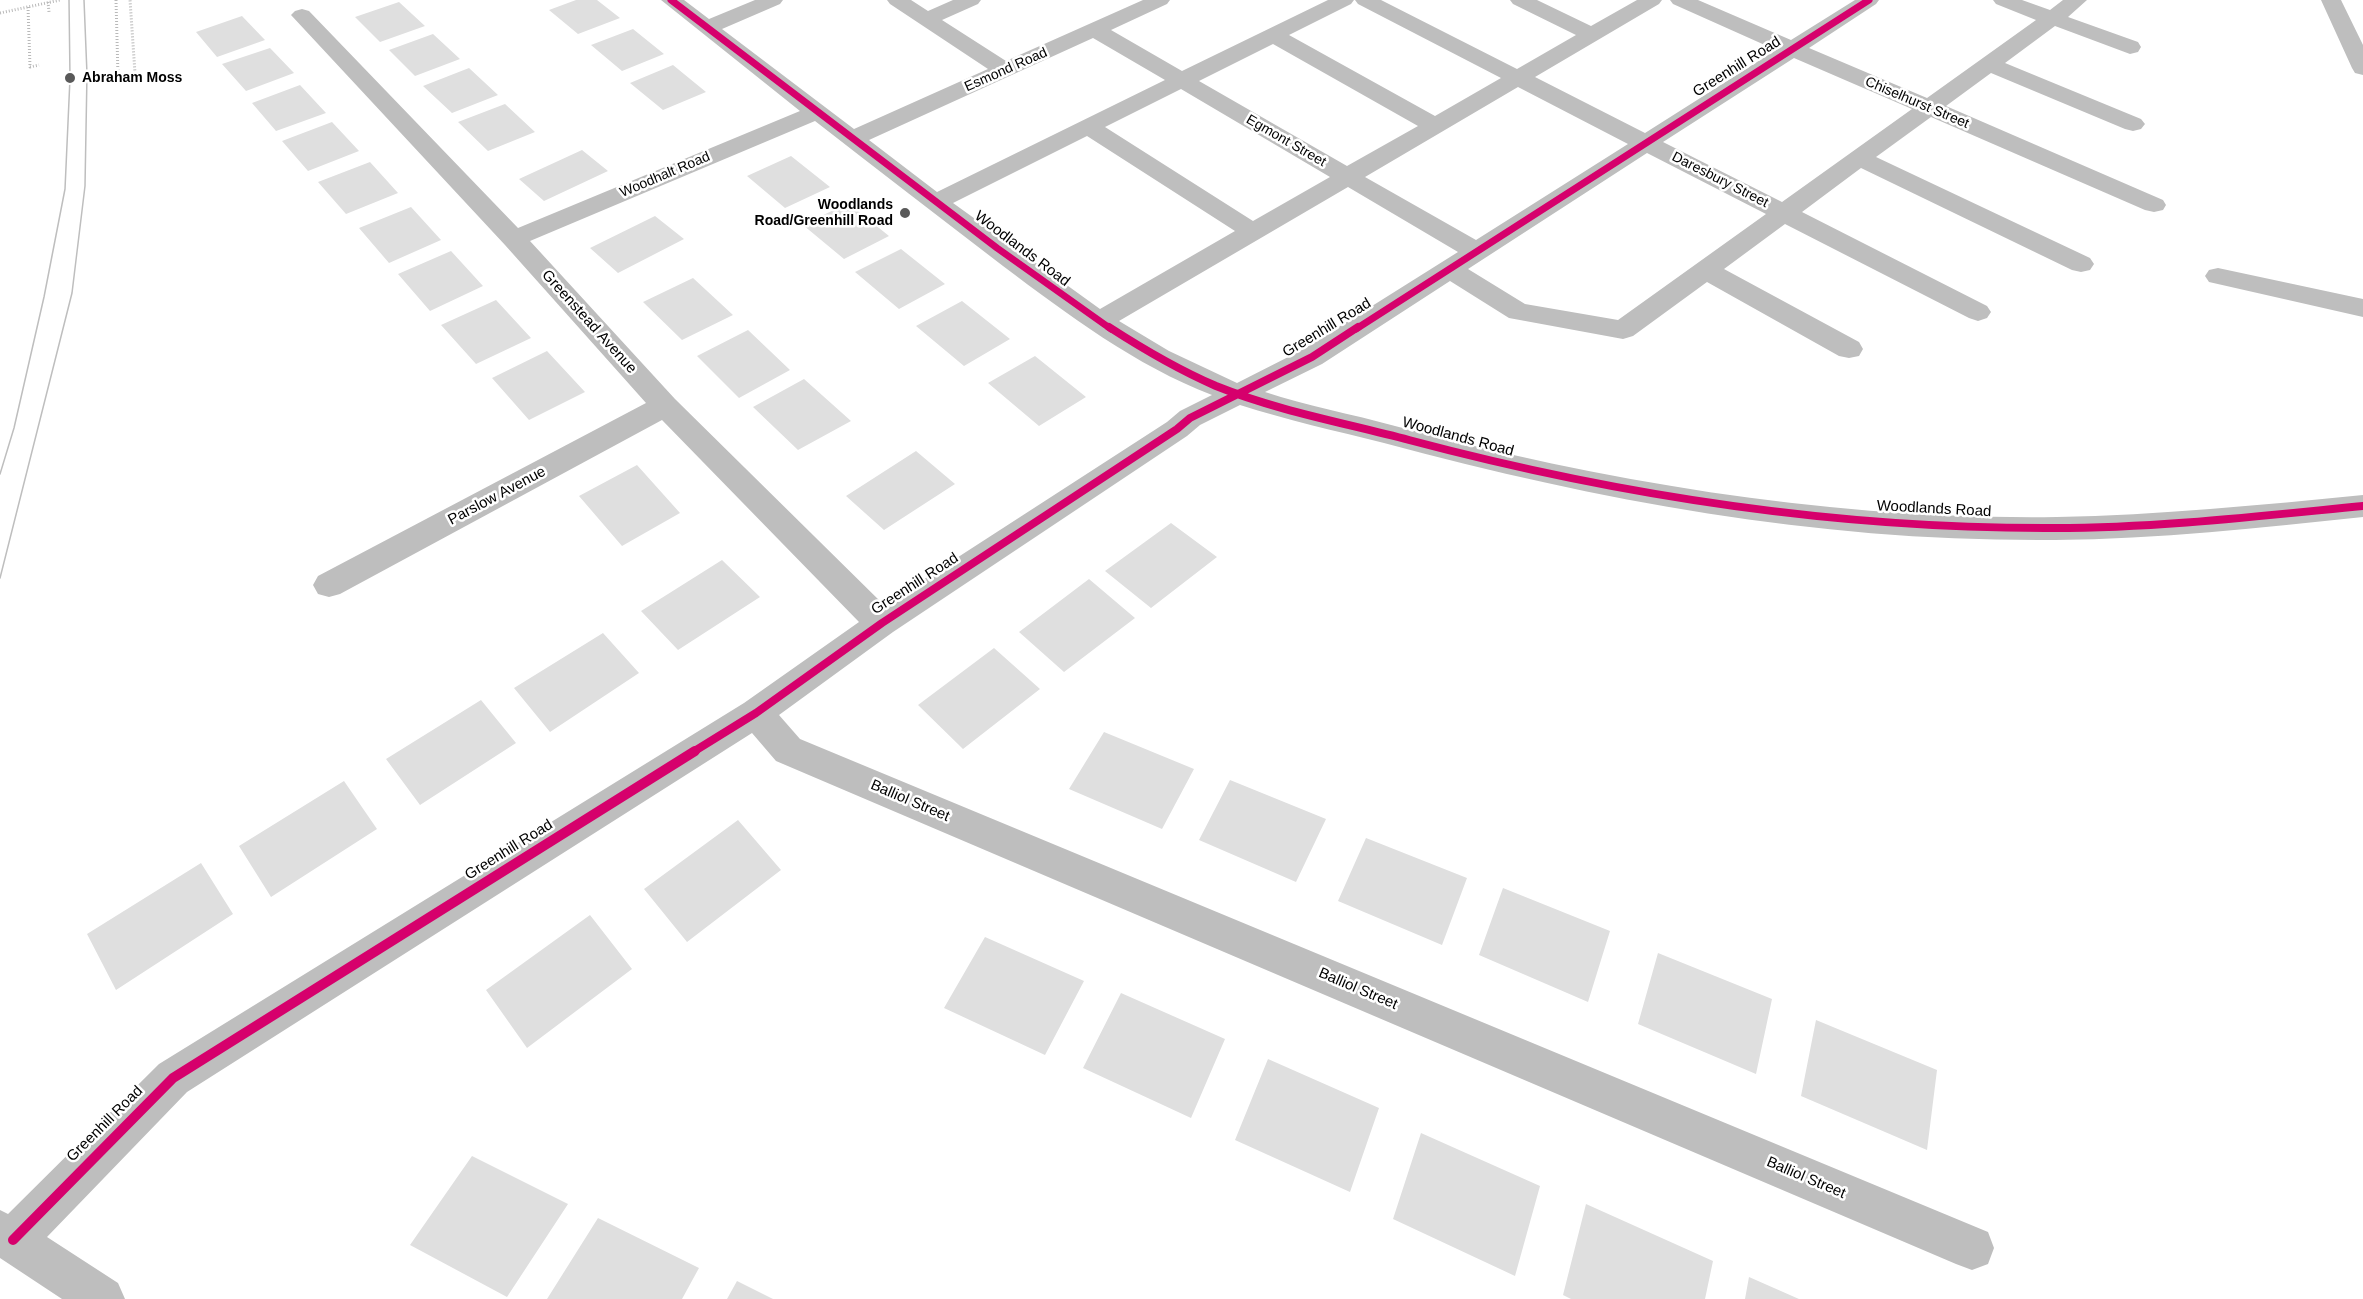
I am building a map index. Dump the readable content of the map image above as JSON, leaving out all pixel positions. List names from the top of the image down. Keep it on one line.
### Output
{"streets":{"street":["Greenhill Road","Esmond Road","Chiselhurst Street","Egmont Street","Woodhalt Road","Daresbury Street","Woodlands Road","Greenstead Avenue","Parslow Avenue","Balliol Street"]},"crossings":[["Greenhill Road","Chiselhurst Street"],["Greenhill Road","Egmont Street"],["Greenhill Road","Daresbury Street"],["Greenhill Road","Woodlands Road"],["Greenhill Road","Greenstead Avenue"],["Greenhill Road","Balliol Street"],["Esmond Road","Egmont Street"],["Esmond Road","Woodlands Road"],["Woodhalt Road","Woodlands Road"],["Woodhalt Road","Greenstead Avenue"],["Greenstead Avenue","Parslow Avenue"]],"places":["Abraham Moss","Woodlands Road/Greenhill Road"]}
